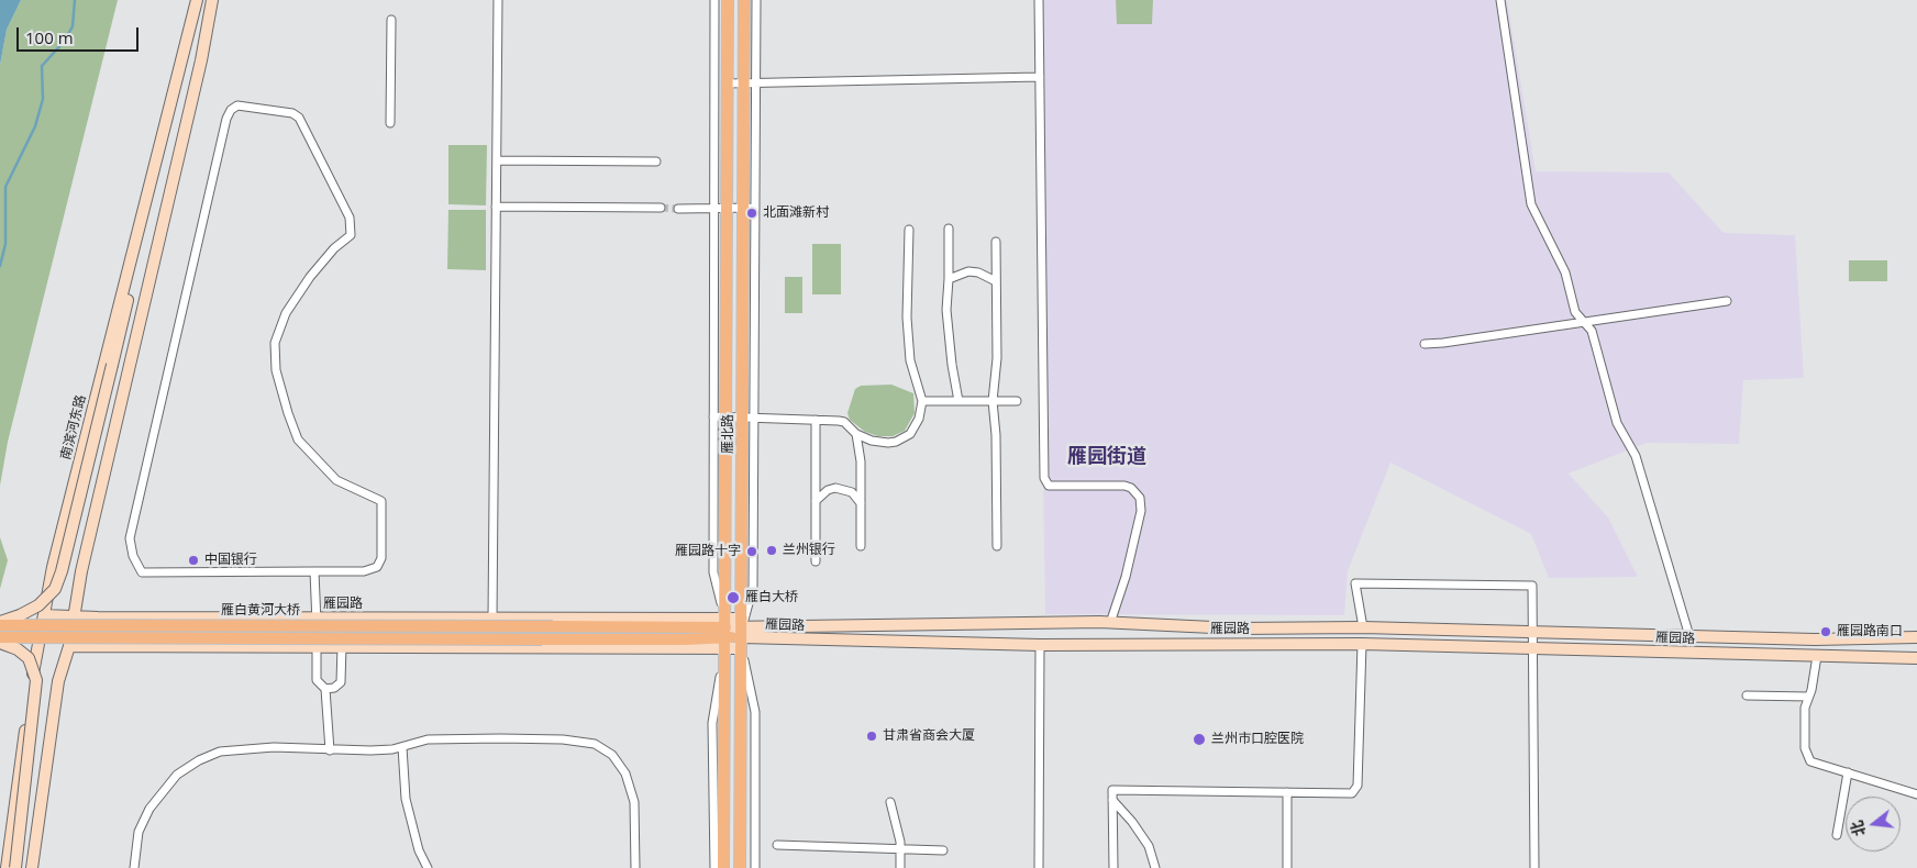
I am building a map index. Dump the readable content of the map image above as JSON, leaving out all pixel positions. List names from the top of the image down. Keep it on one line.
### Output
{"streets":{"main road":["南滨河东路","雁北路","雁园路","雁白黄河大桥"]},"crossings":[["南滨河东路","雁园路"],["雁北路","雁园路"],["雁园路","雁白黄河大桥"]],"districts":["雁园街道"],"places":["北面滩新村","兰州银行","雁园路十字","中国银行","雁白大桥","雁园路南口","甘肃省商会大厦","兰州市口腔医院"],"scale_bar":"100 m","north":"left"}
